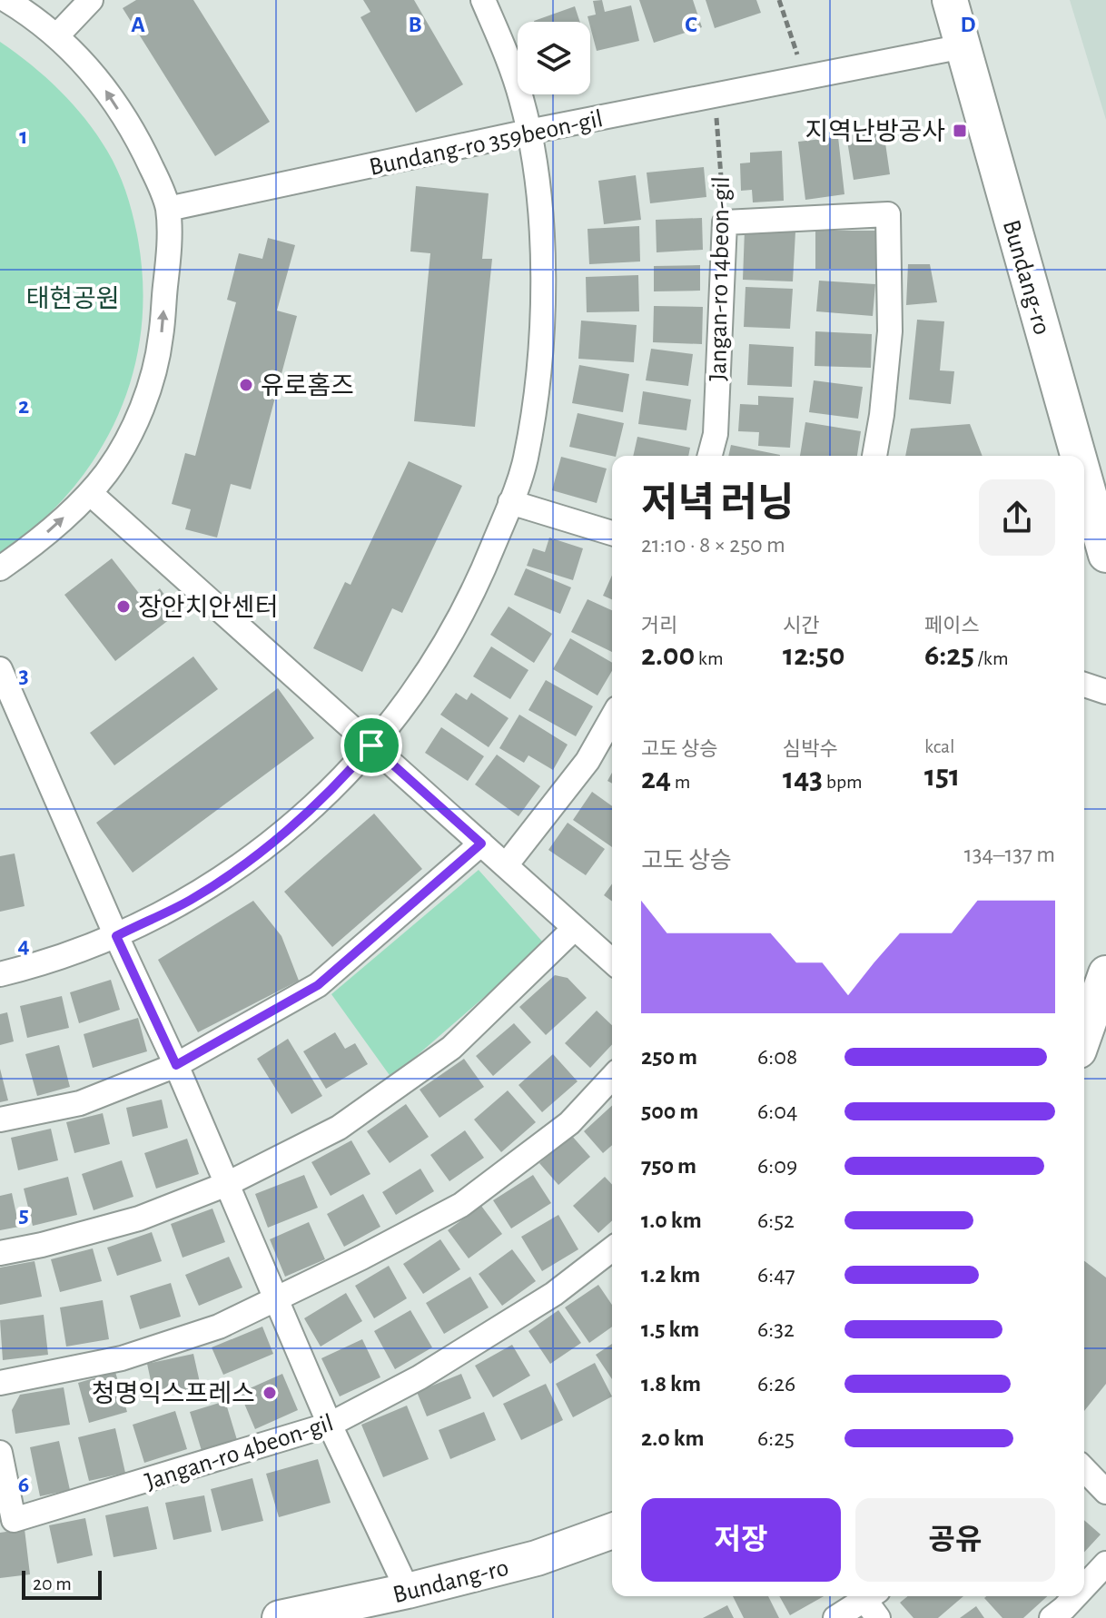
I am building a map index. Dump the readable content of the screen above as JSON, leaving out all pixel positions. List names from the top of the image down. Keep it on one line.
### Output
{"streets":{"main road":["Bundang-ro"],"street":["Bundang-ro 359beon-gil","Jangan-ro 14beon-gil","Jangan-ro 4beon-gil"]},"crossings":[["Bundang-ro 359beon-gil","Bundang-ro"],["Bundang-ro 359beon-gil","Jangan-ro 14beon-gil"]],"parks":["태현공원"],"places":{"transit":["지역난방공사"],"other":["유로홈즈","장안치안센터","청명익스프레스"]},"scale_bar":"20 m","page":{"heading":["저녁 러닝","21:10 · 8 × 250 m"],"stats":[["거리","2.00 km"],["시간","12:50"],["페이스","6:25 /km"],["고도 상승","24 m"],["심박수","143 bpm"],["kcal","151"]],"chart":["고도 상승","134–137 m"],"list":[{"name":"250 m","note":"6:08"},{"name":"500 m","note":"6:04"},{"name":"750 m","note":"6:09"},{"name":"1.0 km","note":"6:52"},{"name":"1.2 km","note":"6:47"},{"name":"1.5 km","note":"6:32"},{"name":"1.8 km","note":"6:26"},{"name":"2.0 km","note":"6:25"}],"buttons":["저장","공유"],"scale":"20 m"},"grid":{"columns":["A","B","C","D"],"rows":["1","2","3","4","5","6"]}}
